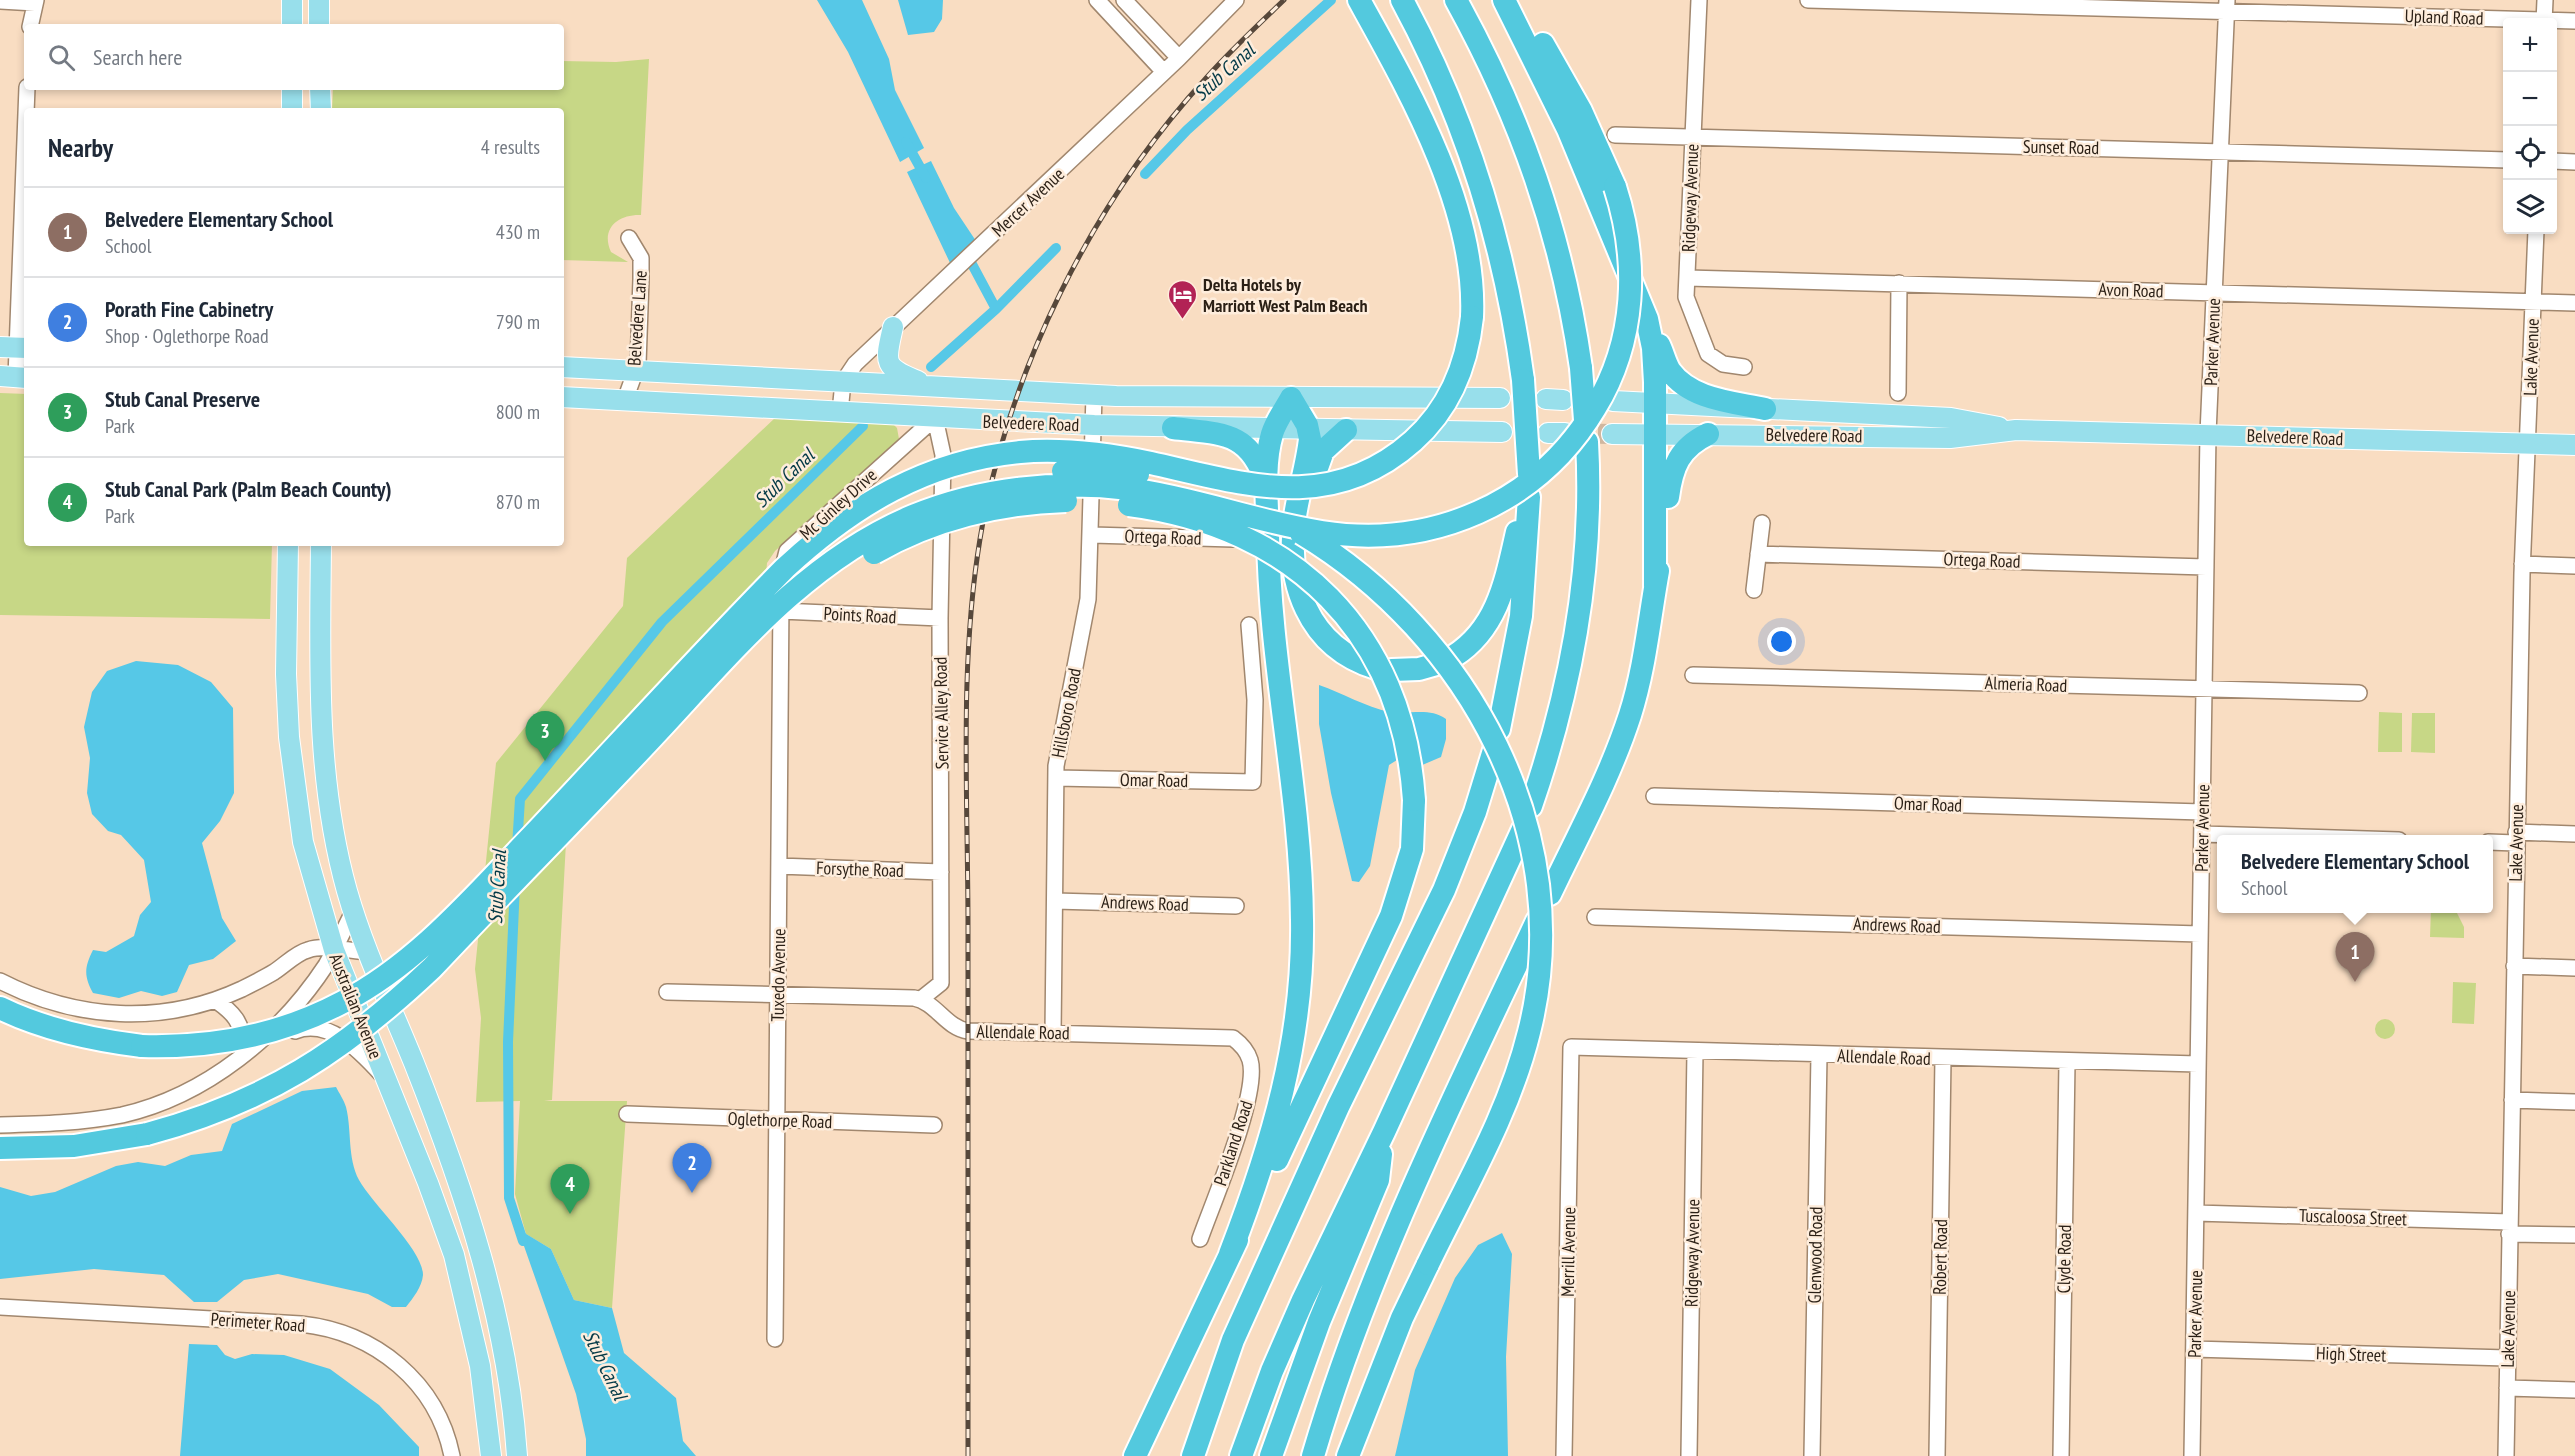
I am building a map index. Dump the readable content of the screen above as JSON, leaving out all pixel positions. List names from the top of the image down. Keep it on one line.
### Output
{"streets":{"main road":["Belvedere Road","Australian Avenue"],"street":["Upland Road","Sunset Road","Ridgeway Avenue","Mercer Avenue","Avon Road","Belvedere Lane","Parker Avenue","Lake Avenue","Mc Ginley Drive","Ortega Road","Points Road","Almeria Road","Service Alley Road","Hillsboro Road","Omar Road","Forsythe Road","Andrews Road","Tuxedo Avenue","Allendale Road","Oglethorpe Road","Parkland Road","Tuscaloosa Street","Merrill Avenue","Glenwood Road","Robert Road","Clyde Road","Perimeter Road","High Street"]},"crossings":[["Upland Road","Parker Avenue"],["Sunset Road","Ridgeway Avenue"],["Sunset Road","Parker Avenue"],["Ridgeway Avenue","Avon Road"],["Ridgeway Avenue","Allendale Road"],["Mercer Avenue","Belvedere Road"],["Avon Road","Parker Avenue"],["Avon Road","Lake Avenue"],["Belvedere Lane","Belvedere Road"],["Parker Avenue","Belvedere Road"],["Parker Avenue","Ortega Road"],["Parker Avenue","Almeria Road"],["Parker Avenue","Omar Road"],["Parker Avenue","Andrews Road"],["Parker Avenue","Allendale Road"],["Parker Avenue","Tuscaloosa Street"],["Parker Avenue","High Street"],["Lake Avenue","Belvedere Road"],["Lake Avenue","Tuscaloosa Street"],["Lake Avenue","High Street"],["Belvedere Road","Mc Ginley Drive"],["Belvedere Road","Service Alley Road"],["Belvedere Road","Hillsboro Road"],["Mc Ginley Drive","Points Road"],["Mc Ginley Drive","Service Alley Road"],["Mc Ginley Drive","Tuxedo Avenue"],["Ortega Road","Hillsboro Road"],["Points Road","Service Alley Road"],["Points Road","Tuxedo Avenue"],["Service Alley Road","Forsythe Road"],["Service Alley Road","Allendale Road"],["Hillsboro Road","Omar Road"],["Hillsboro Road","Andrews Road"],["Hillsboro Road","Allendale Road"],["Forsythe Road","Tuxedo Avenue"],["Tuxedo Avenue","Oglethorpe Road"],["Allendale Road","Parkland Road"],["Allendale Road","Merrill Avenue"],["Allendale Road","Glenwood Road"],["Allendale Road","Robert Road"],["Allendale Road","Clyde Road"]],"water":["Stub Canal"],"places":{"hotel":["Delta Hotels by Marriott West Palm Beach"]},"page":{"map_buttons":["+","−"],"search":"Search here","heading":["Nearby","4 results"],"list":[{"mark":"1","name":"Belvedere Elementary School","note":"School","value":"430 m"},{"mark":"2","name":"Porath Fine Cabinetry","note":"Shop · Oglethorpe Road","value":"790 m"},{"mark":"3","name":"Stub Canal Preserve","note":"Park","value":"800 m"},{"mark":"4","name":"Stub Canal Park (Palm Beach County)","note":"Park","value":"870 m"}],"pins":["3","1","2","4"],"popup":["Belvedere Elementary School","School"]}}
